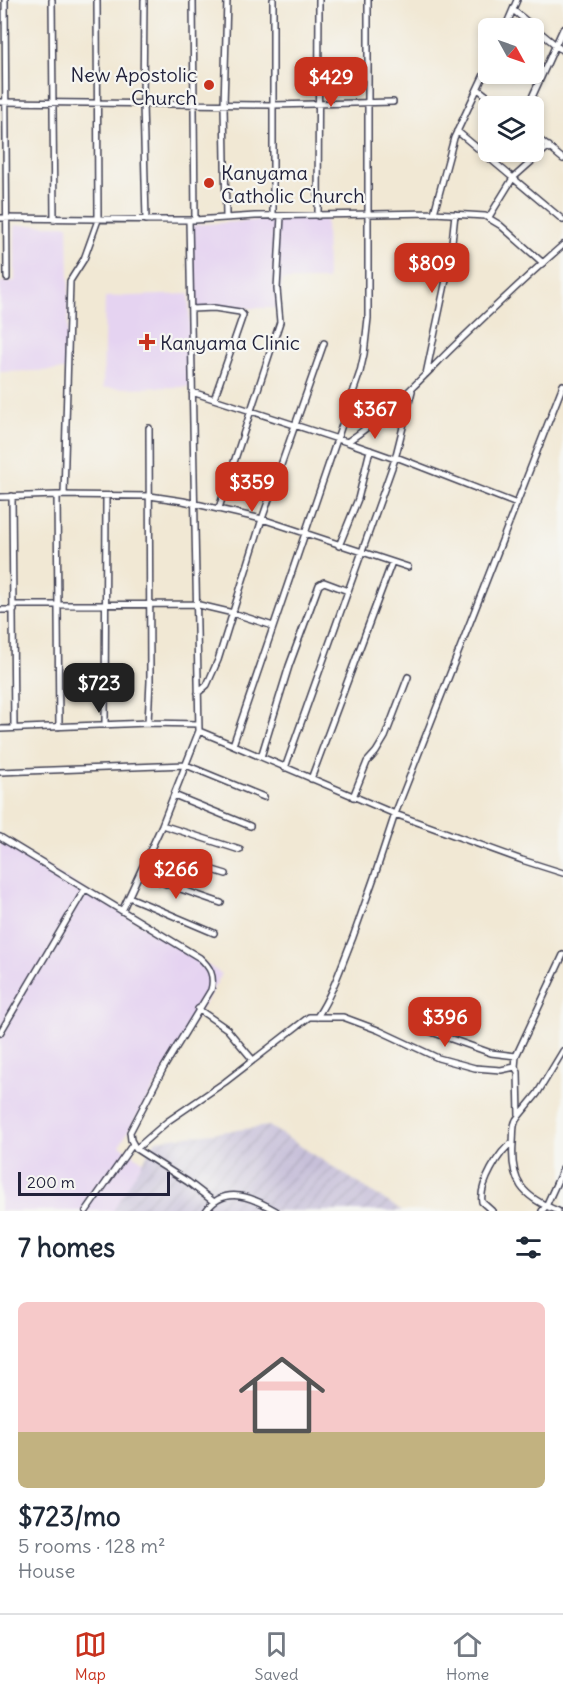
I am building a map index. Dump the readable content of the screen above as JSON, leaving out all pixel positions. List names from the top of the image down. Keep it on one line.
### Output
{"places":{"other":["New Apostolic Church","Kanyama Catholic Church"],"health":["Kanyama Clinic"]},"scale_bar":"200 m","north":"bottom right","page":{"price":["$429","$809","$367","$359","$723","$266","$396"],"scale":"200 m","heading":"7 homes","list":[{"name":"$723/mo","note":"5 rooms · 128 m² · House"}],"tabs":["Map","Saved","Home"]}}
